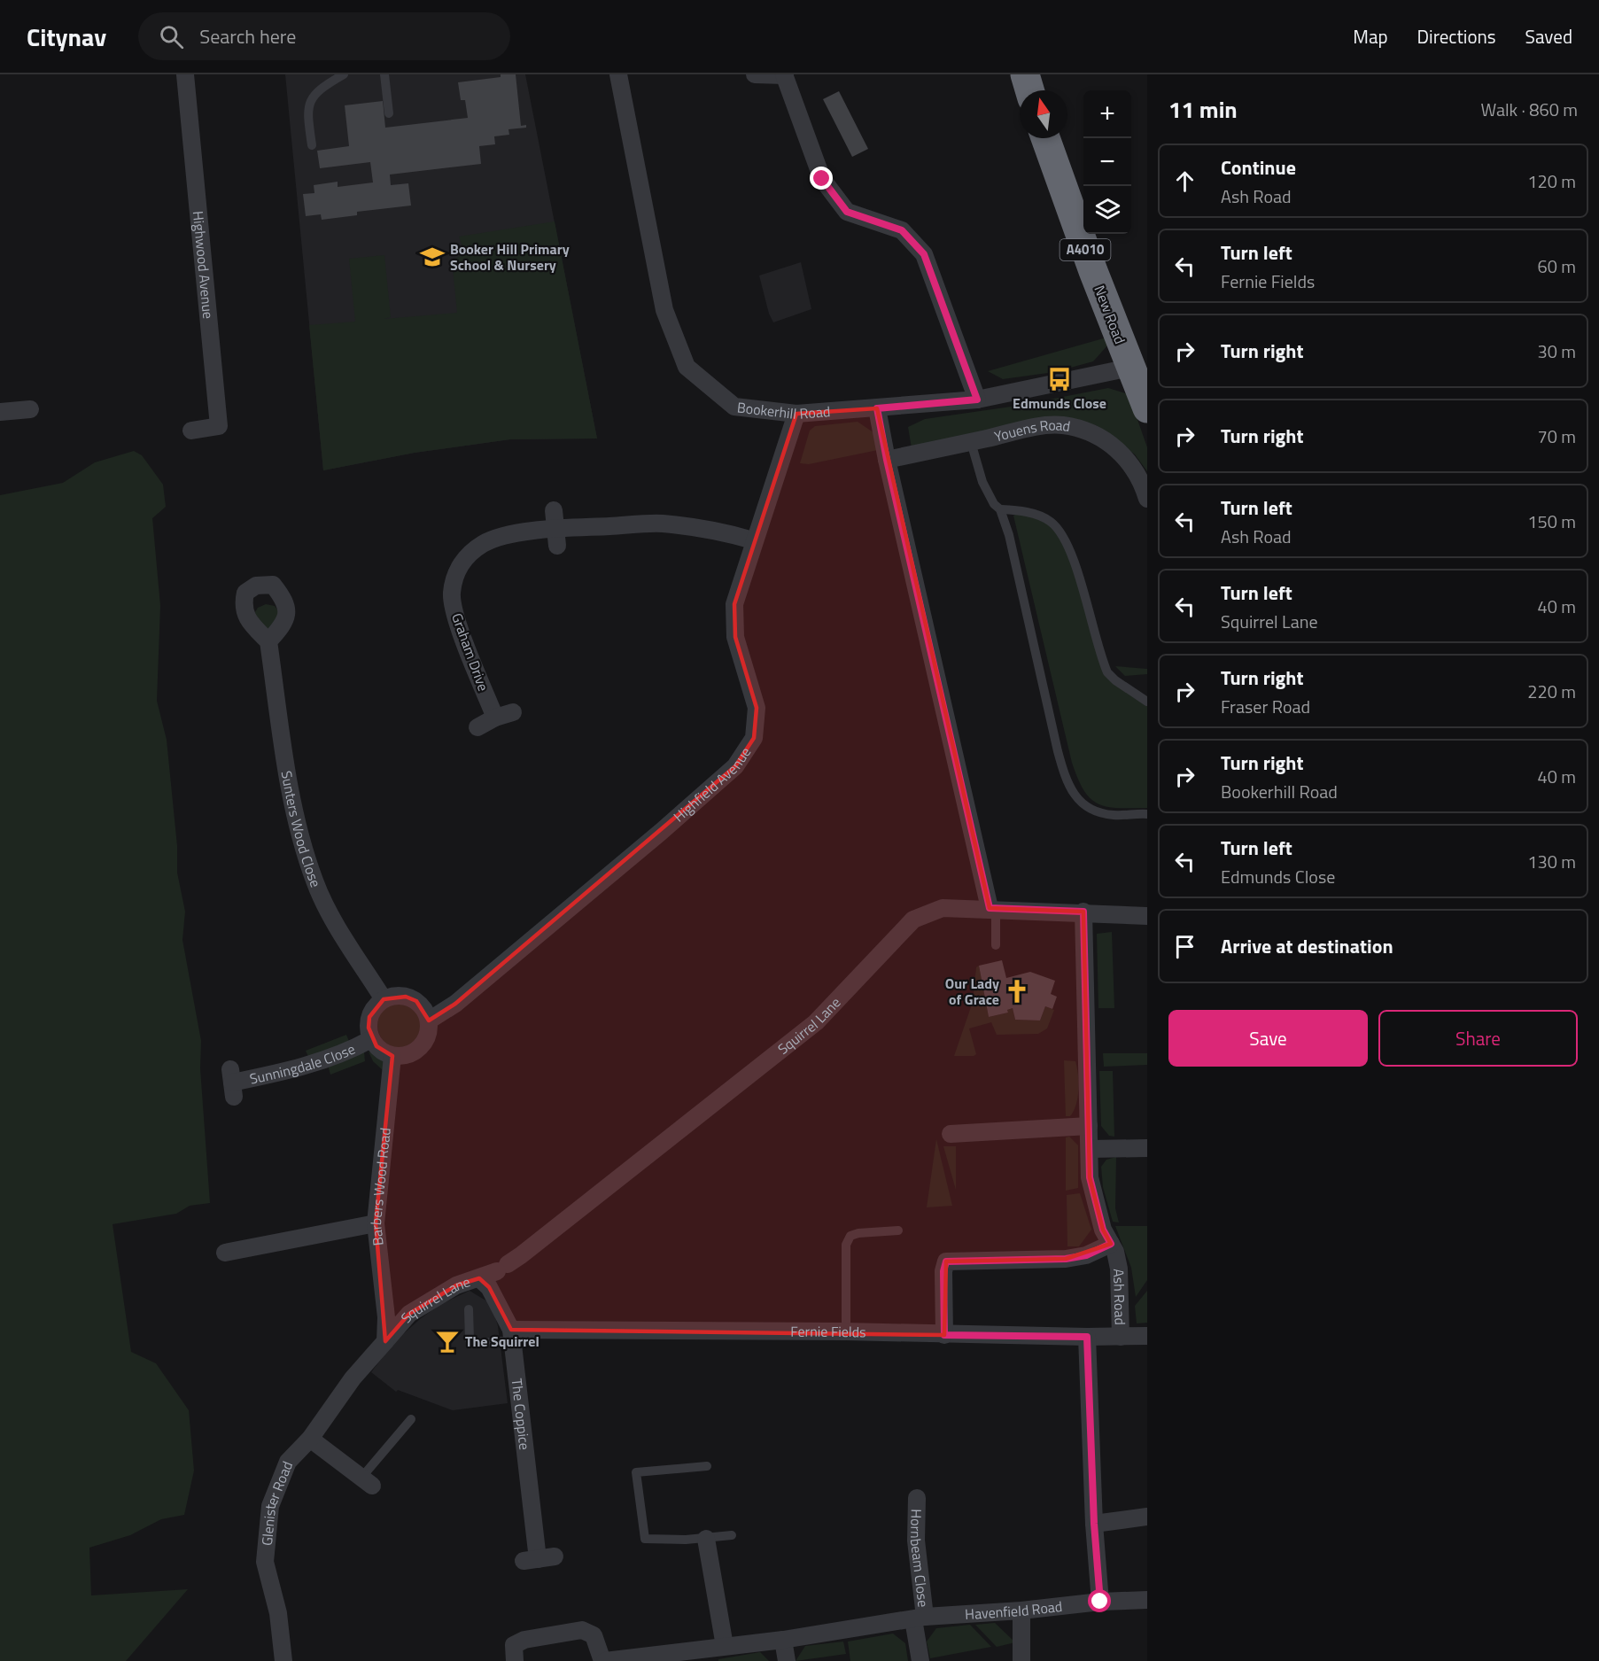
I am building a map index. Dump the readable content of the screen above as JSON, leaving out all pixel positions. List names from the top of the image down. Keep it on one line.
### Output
{"streets":{"highway":["A4010","New Road"],"street":["Highwood Avenue","Bookerhill Road","Youens Road","Graham Drive","Highfield Avenue","Sunters Wood Close","Squirrel Lane","Sunningdale Close","Barbers Wood Road","Ash Road","Fernie Fields","The Coppice","Glenister Road","Hornbeam Close","Havenfield Road"]},"crossings":[["New Road","Bookerhill Road"],["Bookerhill Road","Highfield Avenue"],["Graham Drive","Highfield Avenue"],["Highfield Avenue","Sunters Wood Close"],["Highfield Avenue","Sunningdale Close"],["Highfield Avenue","Barbers Wood Road"],["Sunters Wood Close","Sunningdale Close"],["Sunters Wood Close","Barbers Wood Road"],["Squirrel Lane","Barbers Wood Road"],["Squirrel Lane","Ash Road"],["Squirrel Lane","The Coppice"],["Squirrel Lane","Glenister Road"],["Sunningdale Close","Barbers Wood Road"],["Barbers Wood Road","Glenister Road"],["Ash Road","Fernie Fields"],["Fernie Fields","The Coppice"],["Hornbeam Close","Havenfield Road"]],"places":{"school or university":["Booker Hill Primary School & Nursery"],"bus stop":["Edmunds Close"],"church":["Our Lady of Grace"],"bar":["The Squirrel"]},"north":"top","page":{"header":"Citynav","search":"Search here","nav":["Map","Directions","Saved"],"heading":["11 min","Walk · 860 m"],"map_buttons":["+","−"],"list":[["Continue","Ash Road","120 m"],["Turn left","Fernie Fields","60 m"],["Turn right","30 m"],["Turn right","70 m"],["Turn left","Ash Road","150 m"],["Turn left","Squirrel Lane","40 m"],["Turn right","Fraser Road","220 m"],["Turn right","Bookerhill Road","40 m"],["Turn left","Edmunds Close","130 m"],"Arrive at destination"],"buttons":["Save","Share"]}}
